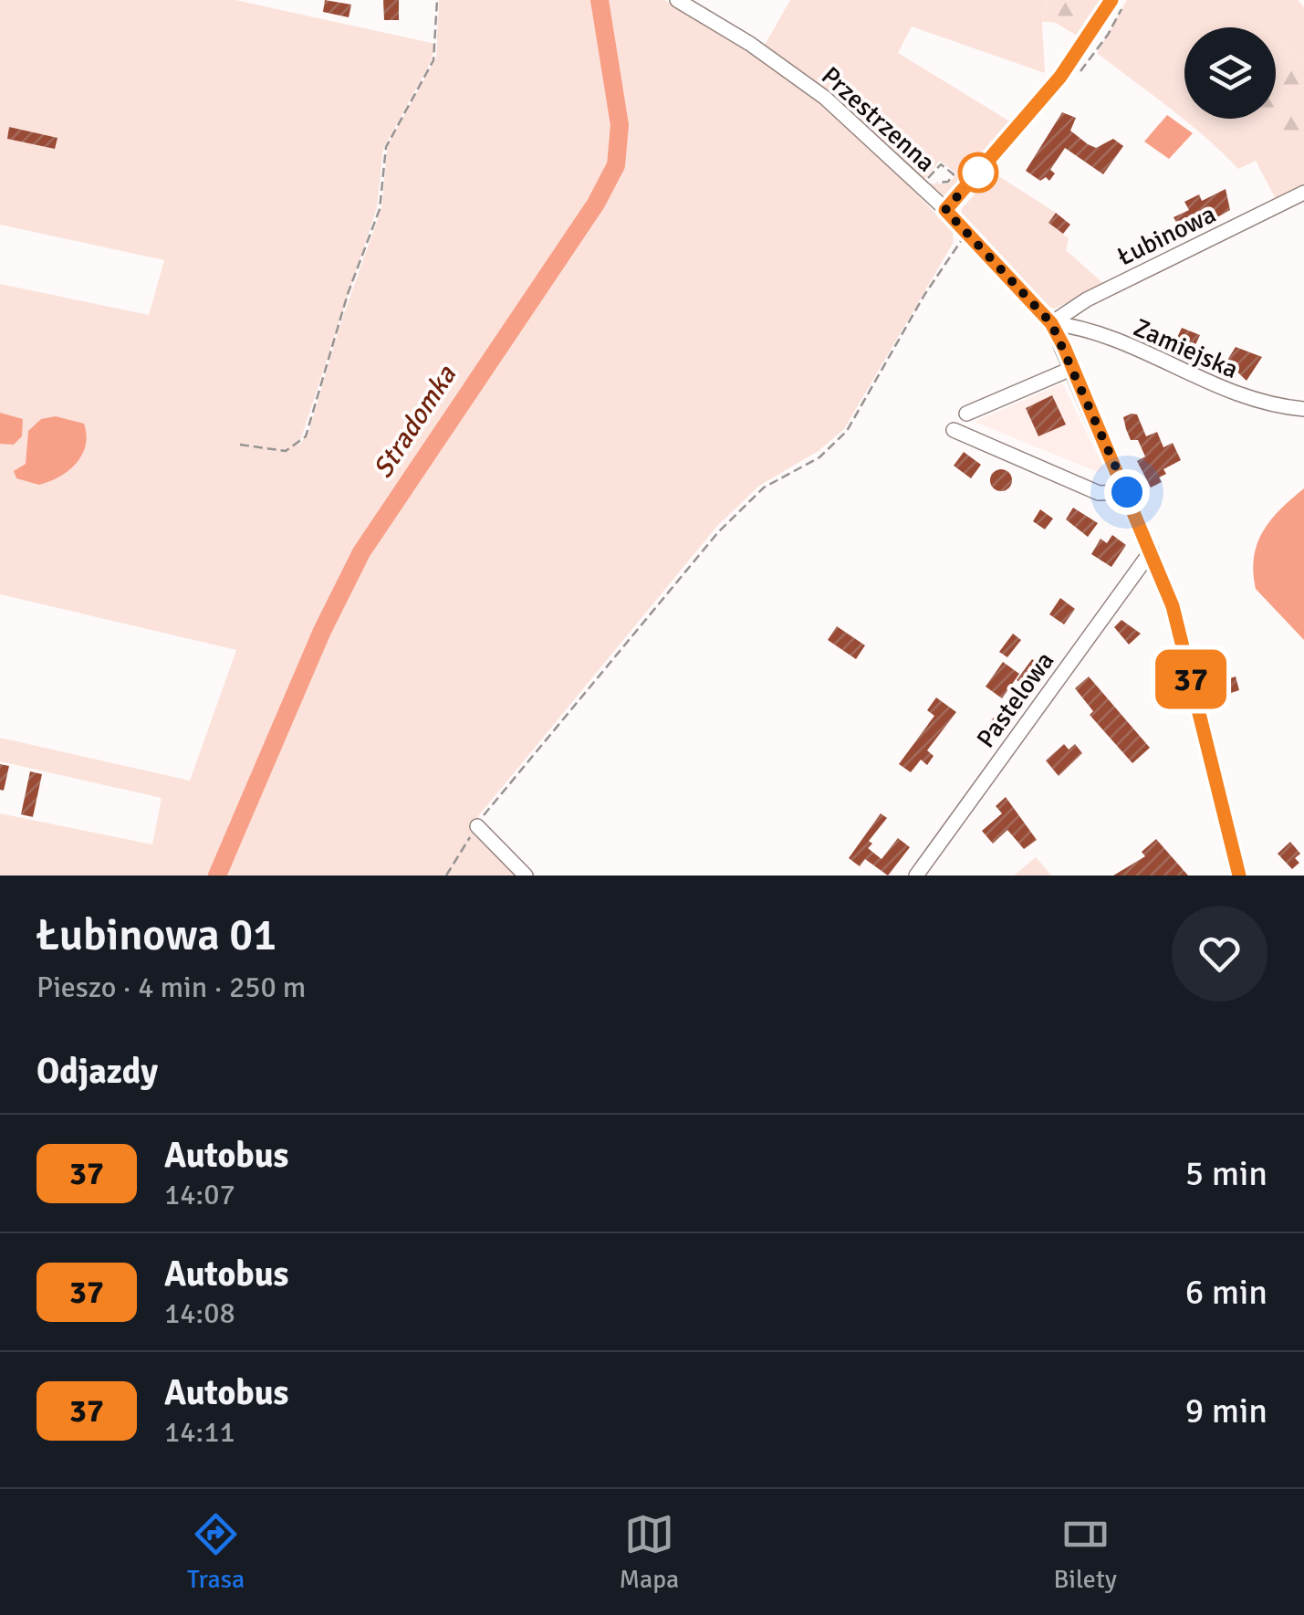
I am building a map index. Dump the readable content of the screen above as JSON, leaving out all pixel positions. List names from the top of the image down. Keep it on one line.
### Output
{"streets":{"street":["Przestrzenna","Łubinowa","Zamiejska","Pastelowa"]},"crossings":[["Przestrzenna","Łubinowa"],["Przestrzenna","Zamiejska"],["Przestrzenna","Pastelowa"],["Łubinowa","Zamiejska"]],"water":["Stradomka"],"lines":["bus line 37"],"page":{"on_map":"37","heading":[["Łubinowa 01","Pieszo · 4 min · 250 m"],"Odjazdy"],"list":[{"mark":"37","name":"Autobus","note":"14:07","value":"5 min"},{"mark":"37","name":"Autobus","note":"14:08","value":"6 min"},{"mark":"37","name":"Autobus","note":"14:11","value":"9 min"}],"tabs":["Trasa","Mapa","Bilety"]}}
